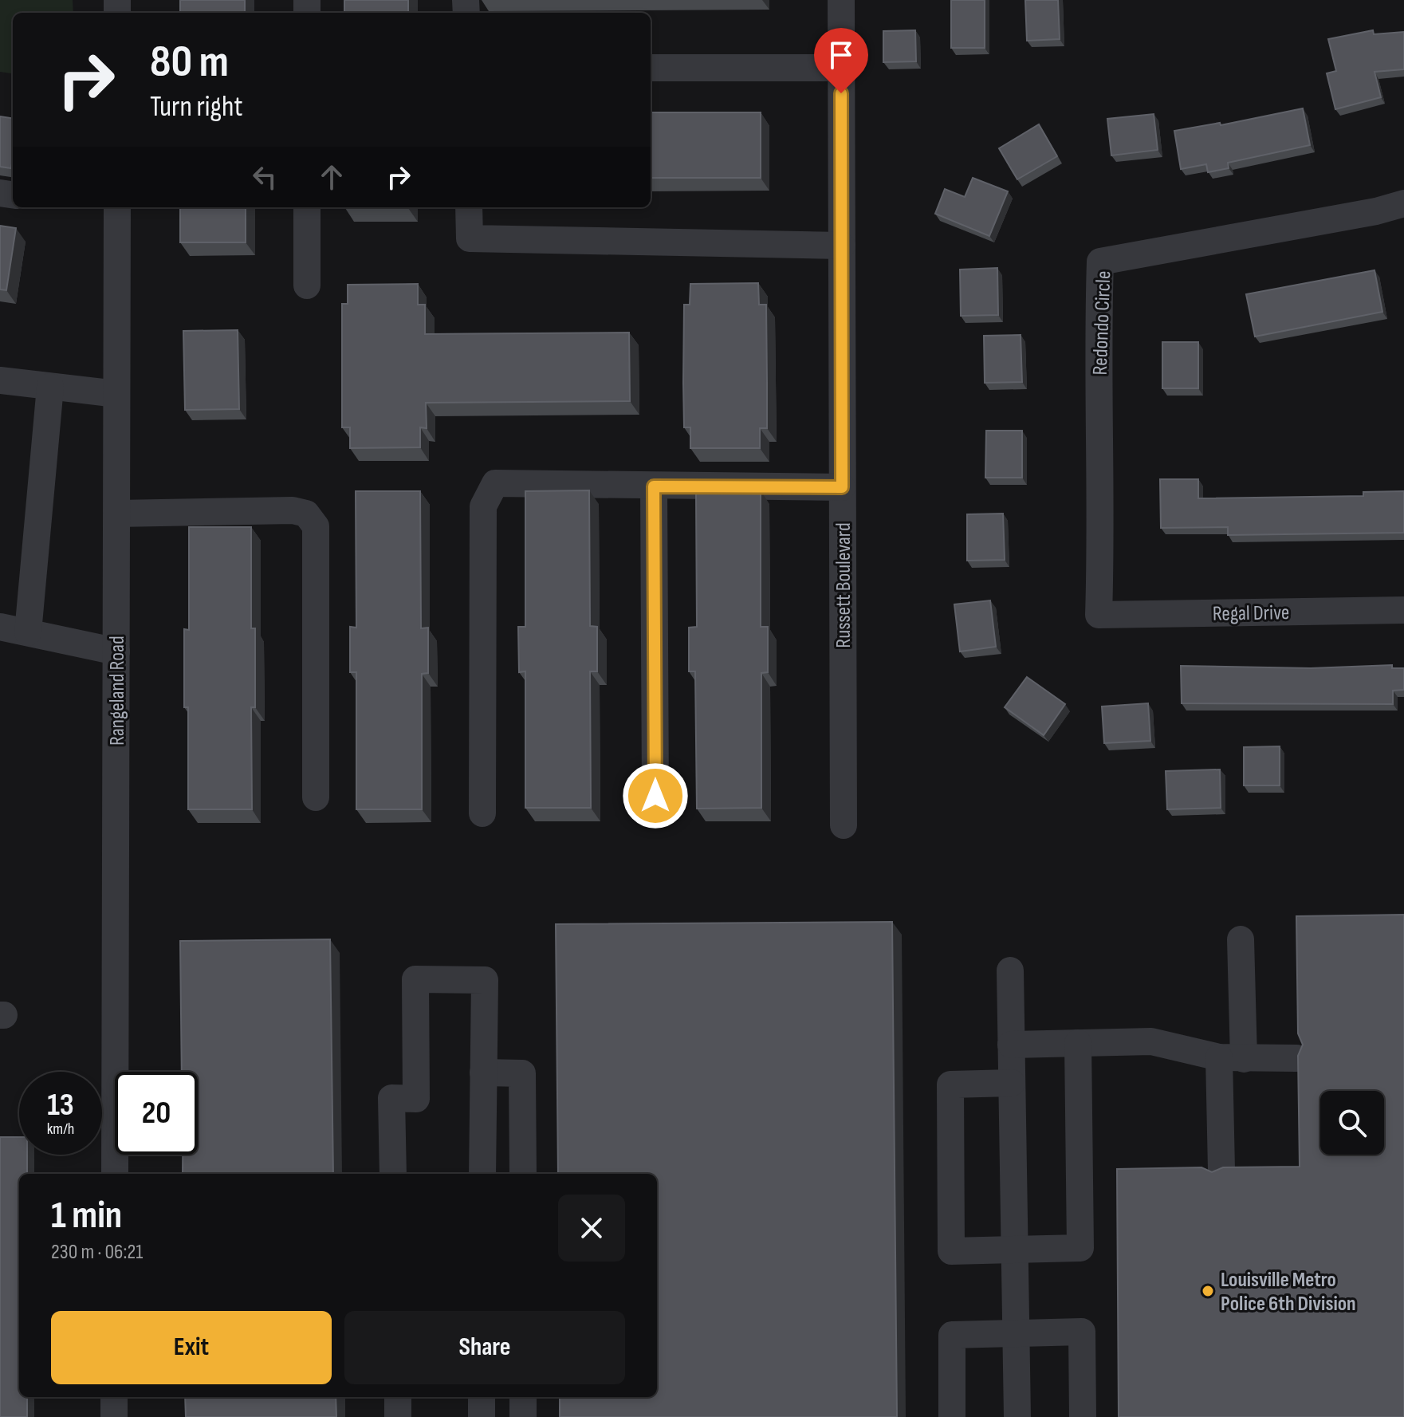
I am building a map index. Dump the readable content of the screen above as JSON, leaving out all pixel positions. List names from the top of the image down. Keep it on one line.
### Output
{"streets":{"street":["Redondo Circle","Russett Boulevard","Regal Drive","Rangeland Road"]},"crossings":[["Redondo Circle","Regal Drive"]],"places":["Louisville Metro Police 6th Division"],"page":{"turn":["80 m","Turn right"],"speed":"13 km/h","limit":"20","heading":["1 min","230 m · 06:21"],"buttons":["Exit","Share"]}}
